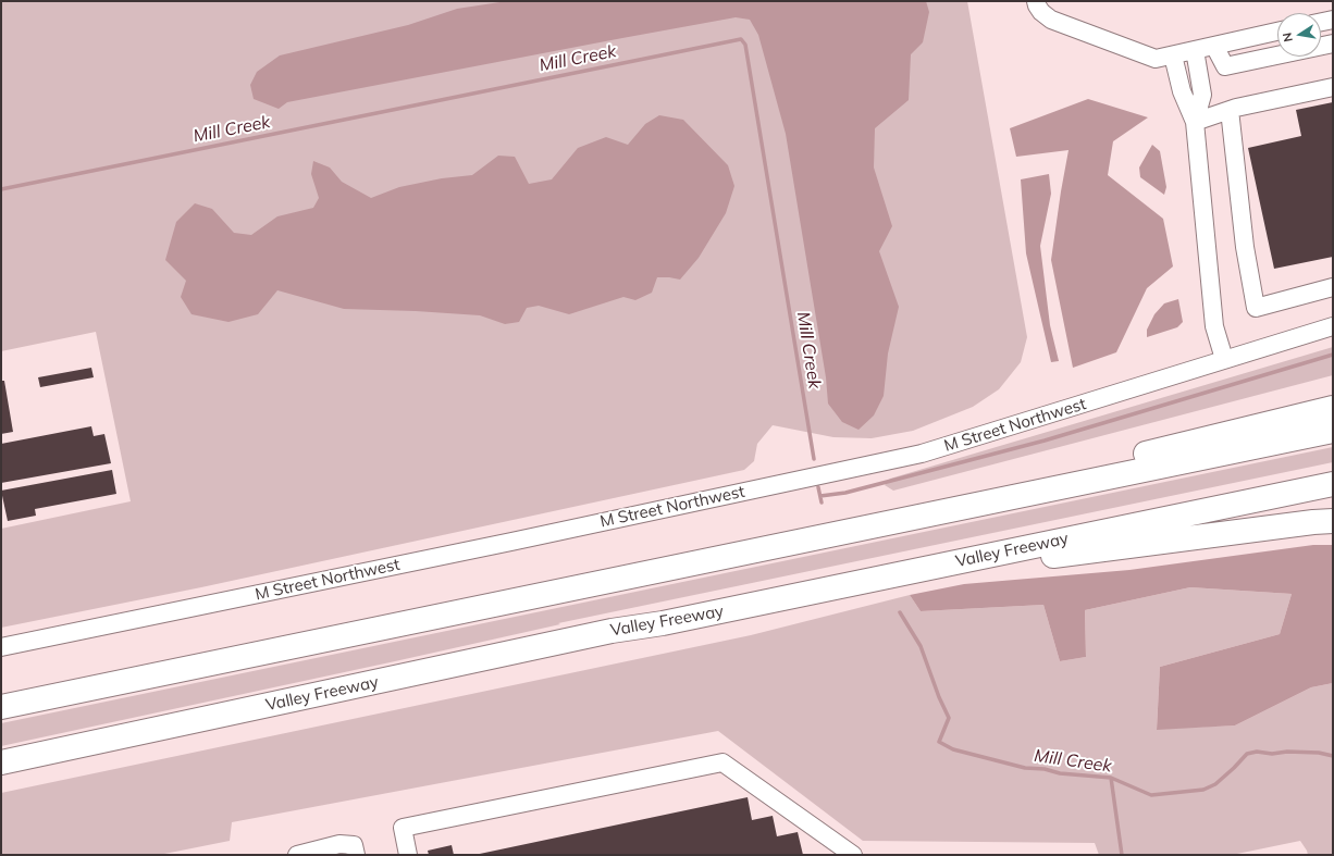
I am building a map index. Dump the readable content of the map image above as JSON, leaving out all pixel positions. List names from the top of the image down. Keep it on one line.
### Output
{"streets":{"highway":["Valley Freeway"],"street":["M Street Northwest"]},"water":["Mill Creek"],"north":"left"}
